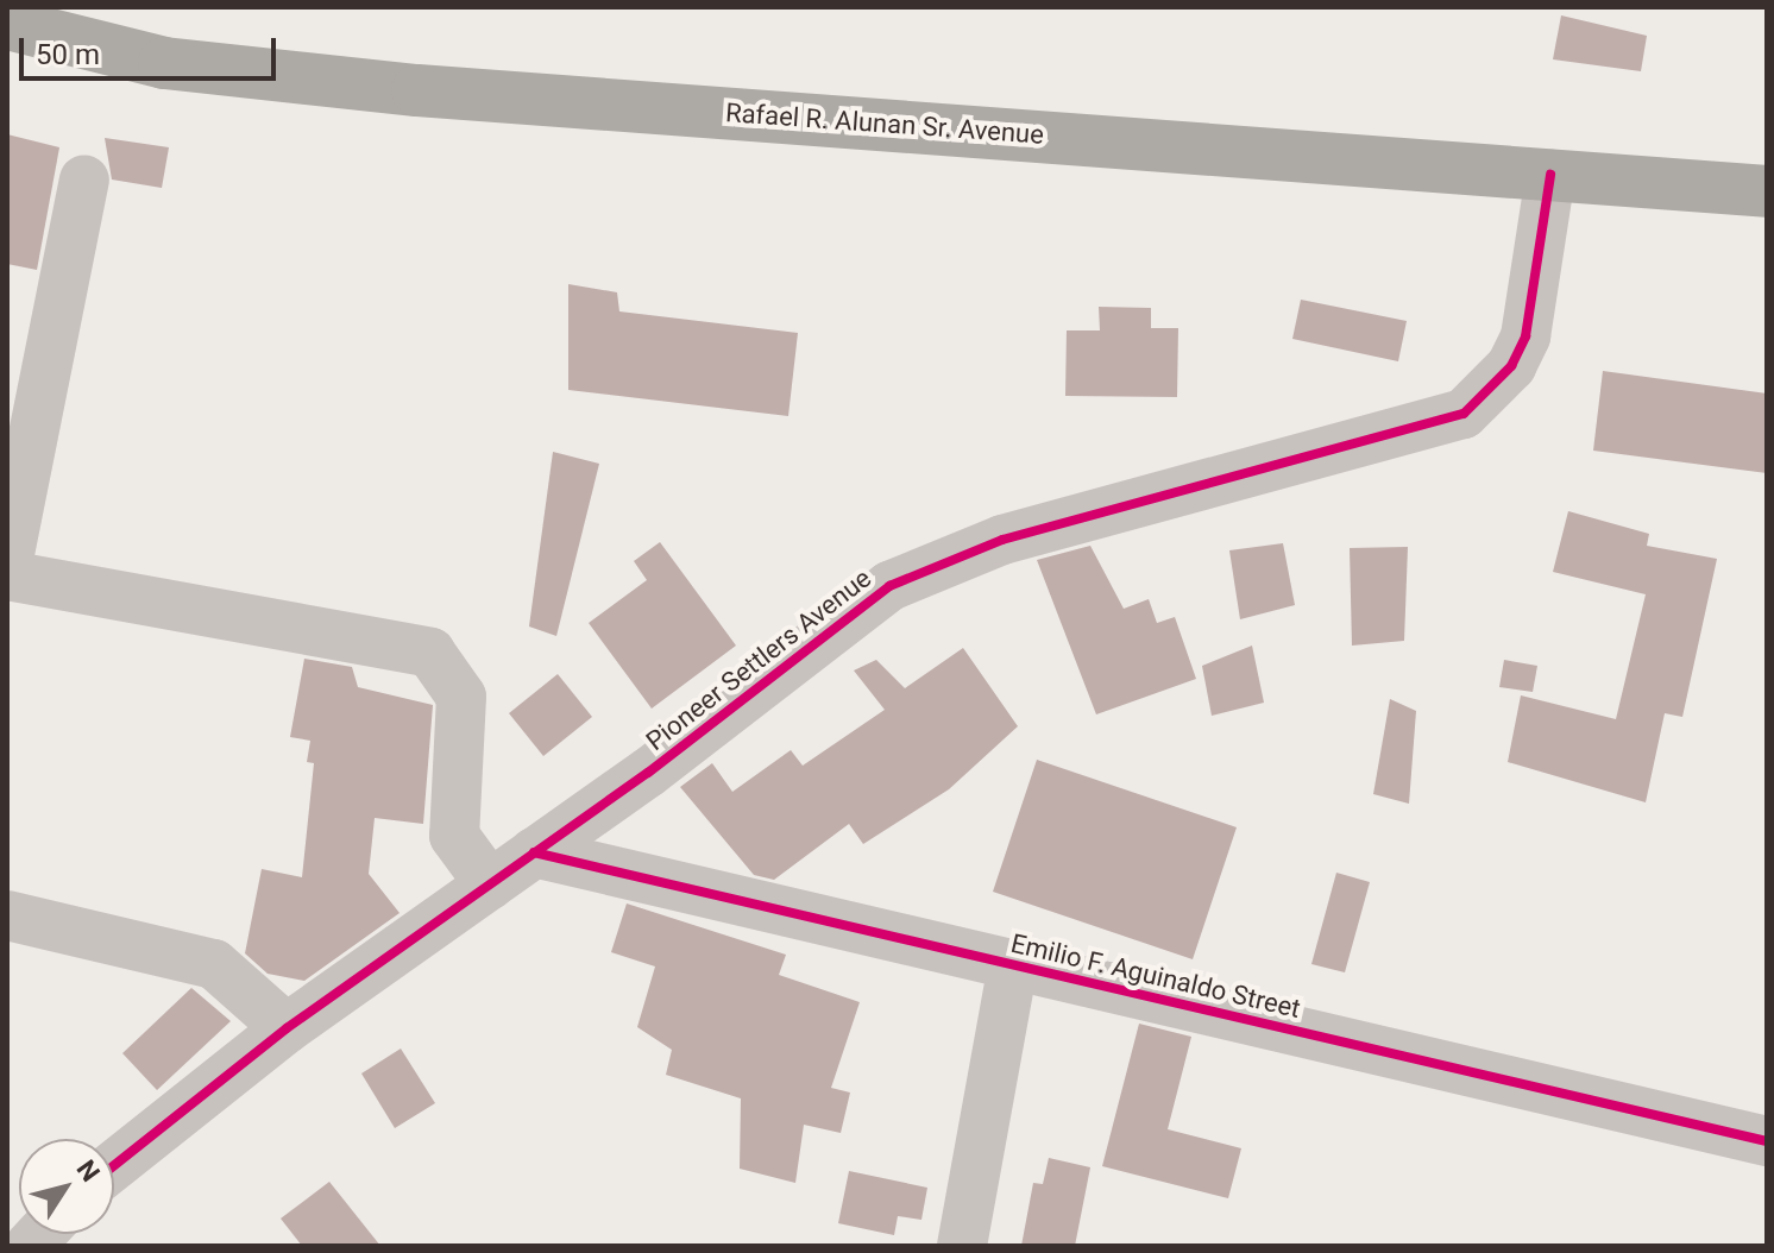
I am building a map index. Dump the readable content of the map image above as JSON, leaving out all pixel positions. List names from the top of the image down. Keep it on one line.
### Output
{"streets":{"highway":["Rafael R. Alunan Sr. Avenue"],"street":["Pioneer Settlers Avenue","Emilio F. Aguinaldo Street"]},"crossings":[["Rafael R. Alunan Sr. Avenue","Pioneer Settlers Avenue"],["Pioneer Settlers Avenue","Emilio F. Aguinaldo Street"]],"scale_bar":"50 m","north":"top right"}
